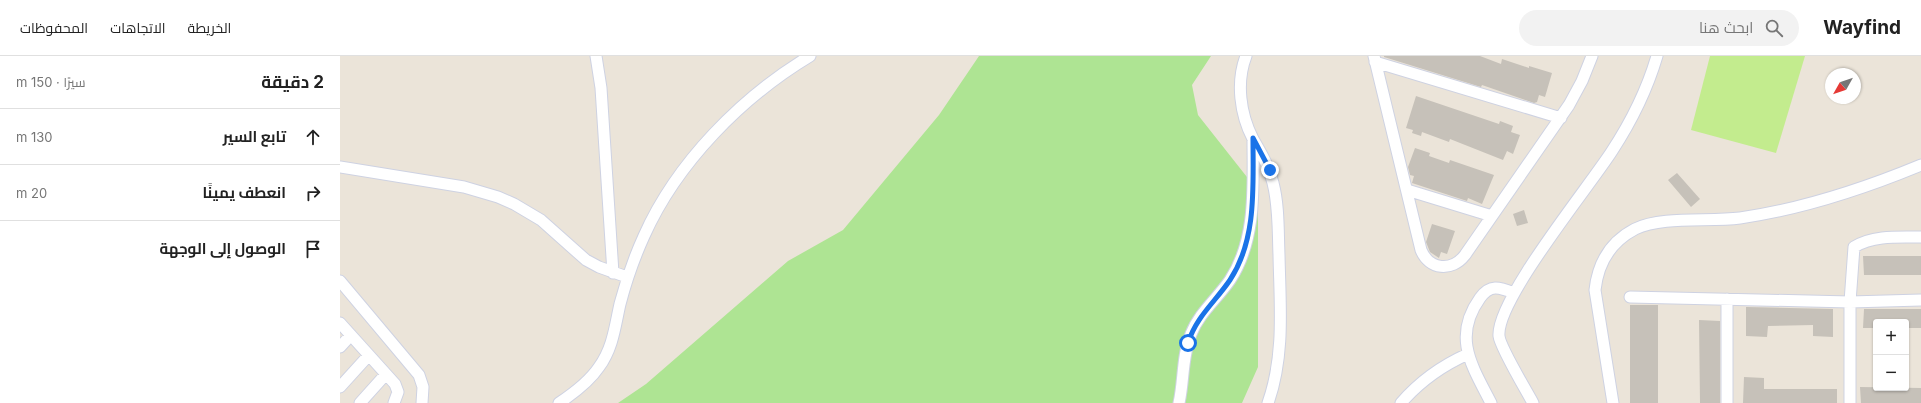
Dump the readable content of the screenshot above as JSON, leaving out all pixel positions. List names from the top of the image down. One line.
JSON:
{"north":"bottom left","page":{"header":"Wayfind","search":"ابحث هنا","nav":["الخريطة","الاتجاهات","المحفوظات"],"heading":["2 دقيقة","سيرًا · 150 m"],"list":[["تابع السير","130 m"],["انعطف يمينًا","20 m"],"الوصول إلى الوجهة"],"map_buttons":["+","−"]}}
